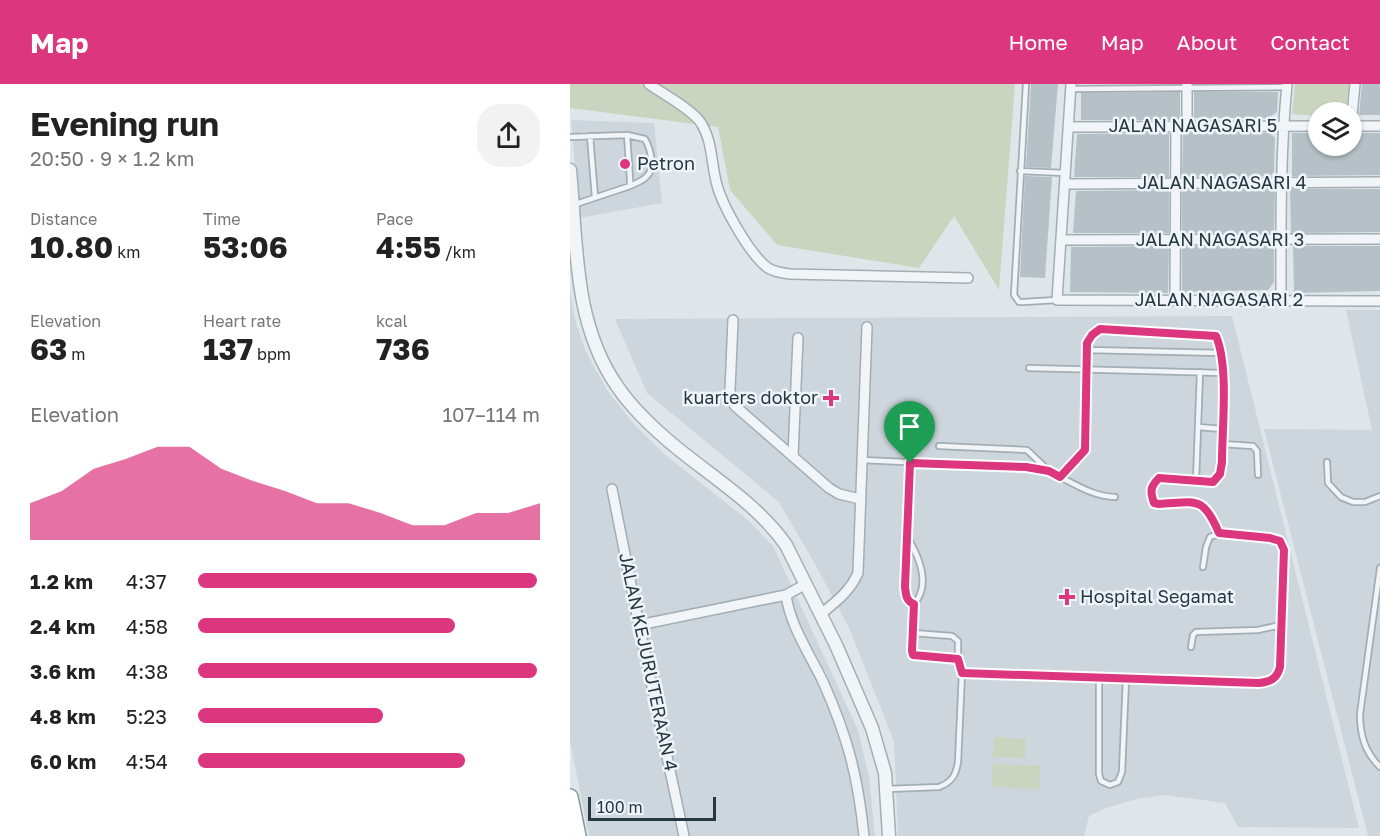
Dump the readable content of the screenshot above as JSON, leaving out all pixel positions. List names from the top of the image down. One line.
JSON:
{"streets":{"street":["JALAN NAGASARI 5","JALAN NAGASARI 4","JALAN NAGASARI 3","JALAN NAGASARI 2","JALAN KEJURUTERAAN 4"]},"places":{"other":["Petron"],"health":["kuarters doktor","Hospital Segamat"]},"scale_bar":"100 m","page":{"header":"Map","nav":["Home","Map","About","Contact"],"heading":["Evening run","20:50 · 9 × 1.2 km"],"stats":[["Distance","10.80 km"],["Time","53:06"],["Pace","4:55 /km"],["Elevation","63 m"],["Heart rate","137 bpm"],["kcal","736"]],"chart":["Elevation","107–114 m"],"list":[{"name":"1.2 km","note":"4:37"},{"name":"2.4 km","note":"4:58"},{"name":"3.6 km","note":"4:38"},{"name":"4.8 km","note":"5:23"},{"name":"6.0 km","note":"4:54"}],"scale":"100 m"}}
